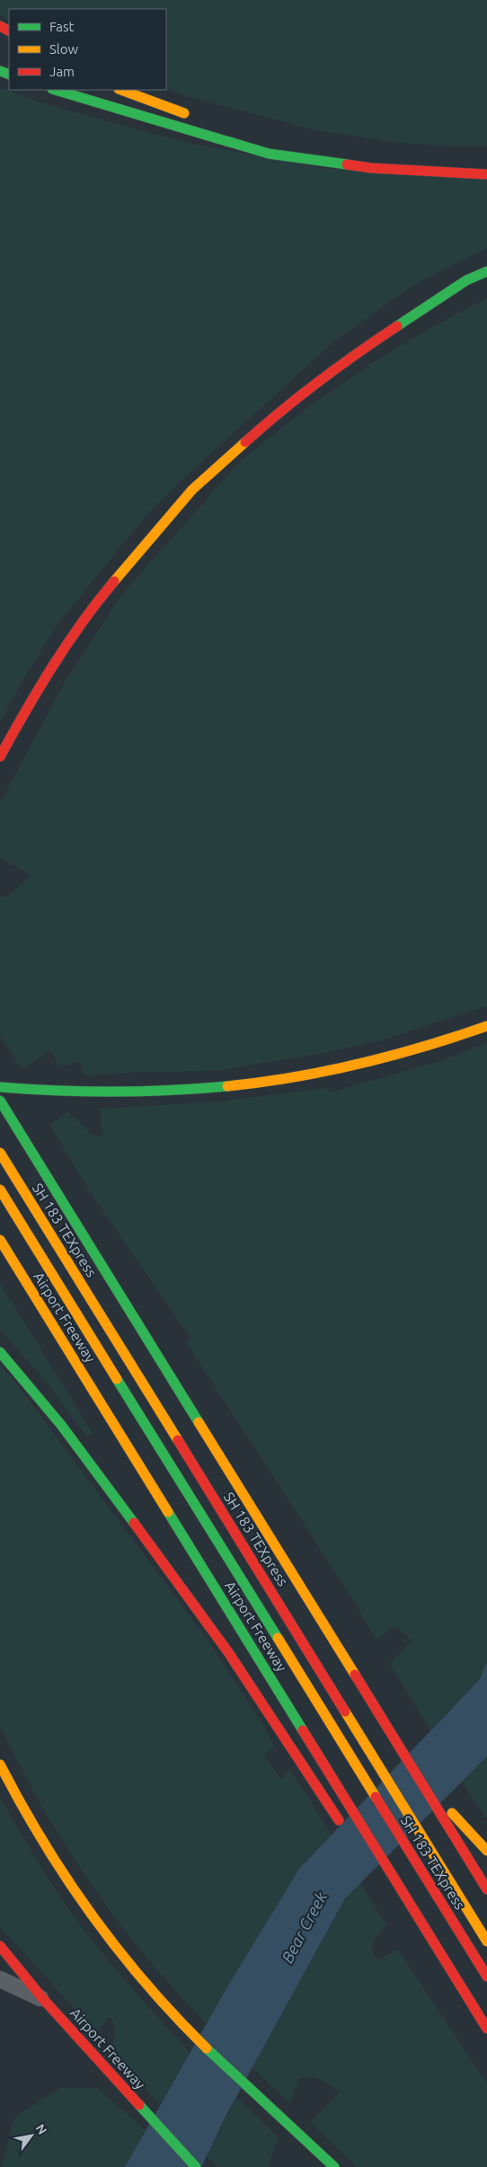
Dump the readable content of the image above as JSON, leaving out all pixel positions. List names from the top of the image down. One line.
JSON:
{"streets":{"main road":["SH 183 TEXpress","Airport Freeway"]},"water":["Bear Creek"],"legend":["Fast","Slow","Jam"],"north":"top right"}
